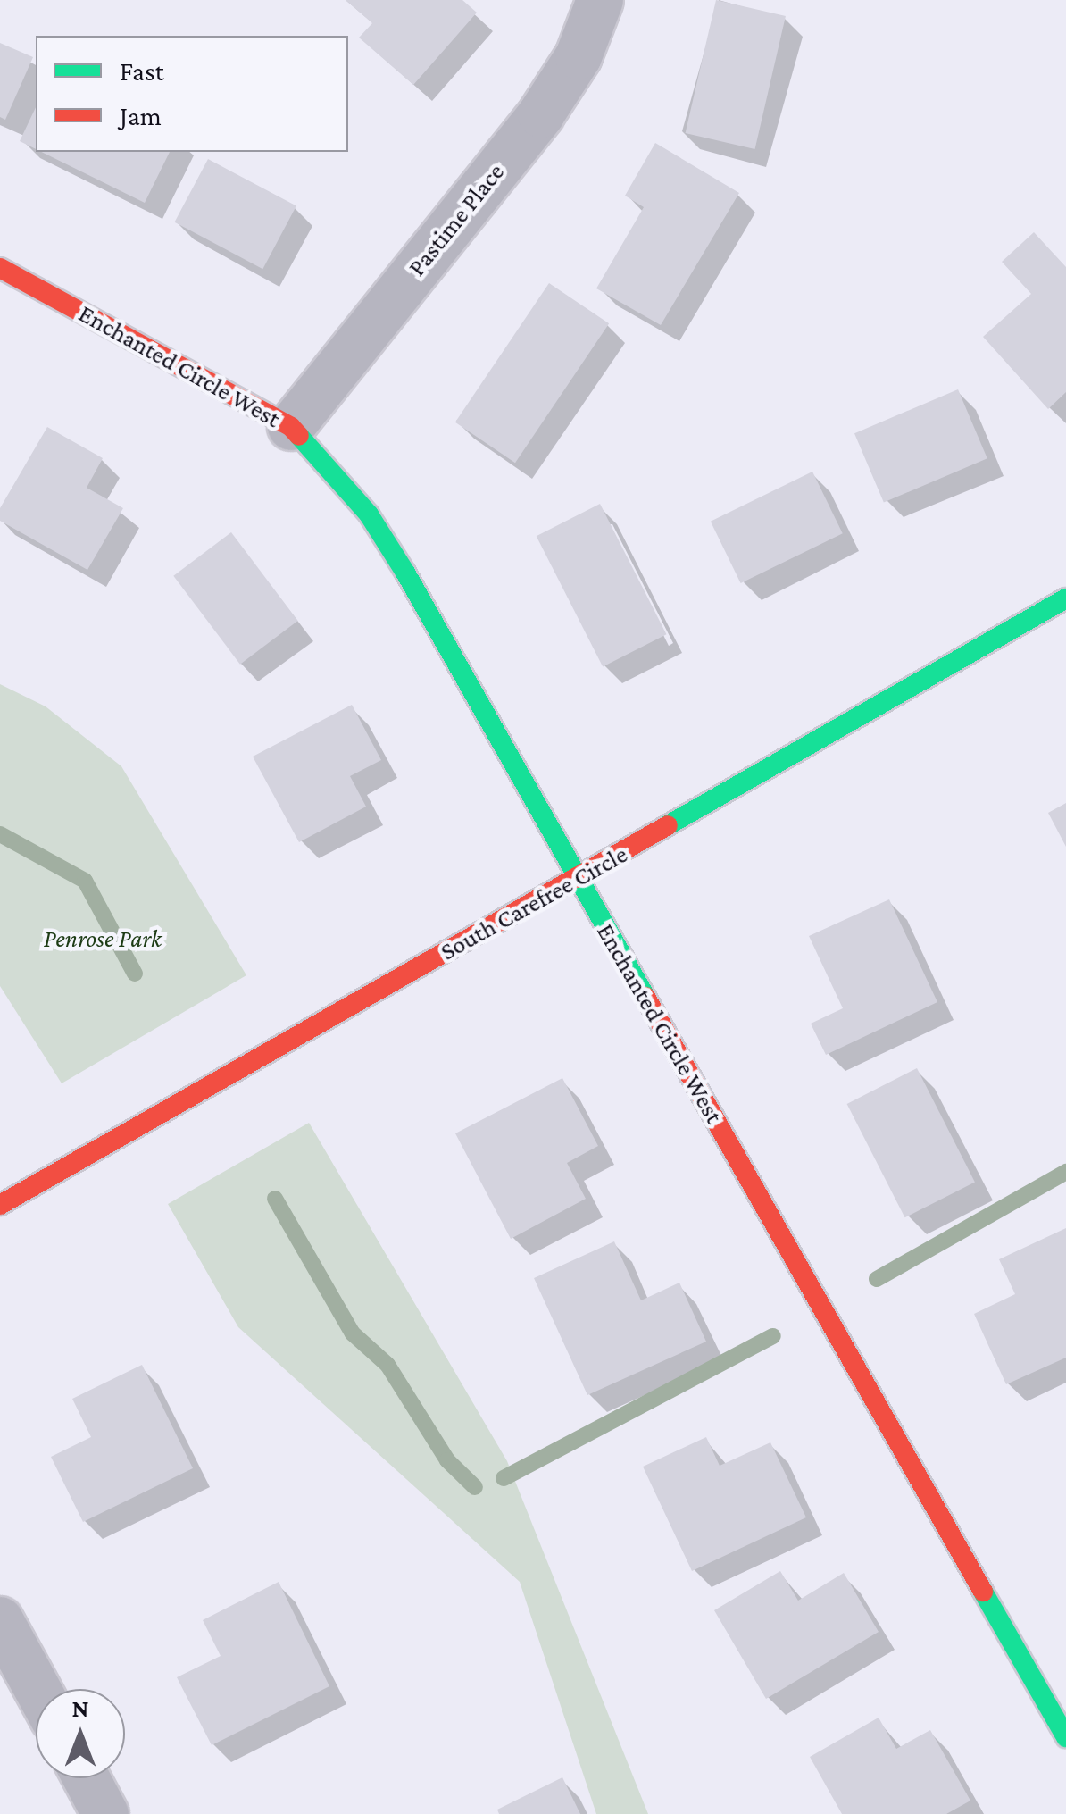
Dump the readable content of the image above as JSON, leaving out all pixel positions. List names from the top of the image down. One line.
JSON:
{"streets":{"street":["Pastime Place","Enchanted Circle West","South Carefree Circle"]},"crossings":[["Pastime Place","Enchanted Circle West"],["Enchanted Circle West","South Carefree Circle"]],"parks":["Penrose Park"],"legend":["Fast","Jam"],"north":"top"}
